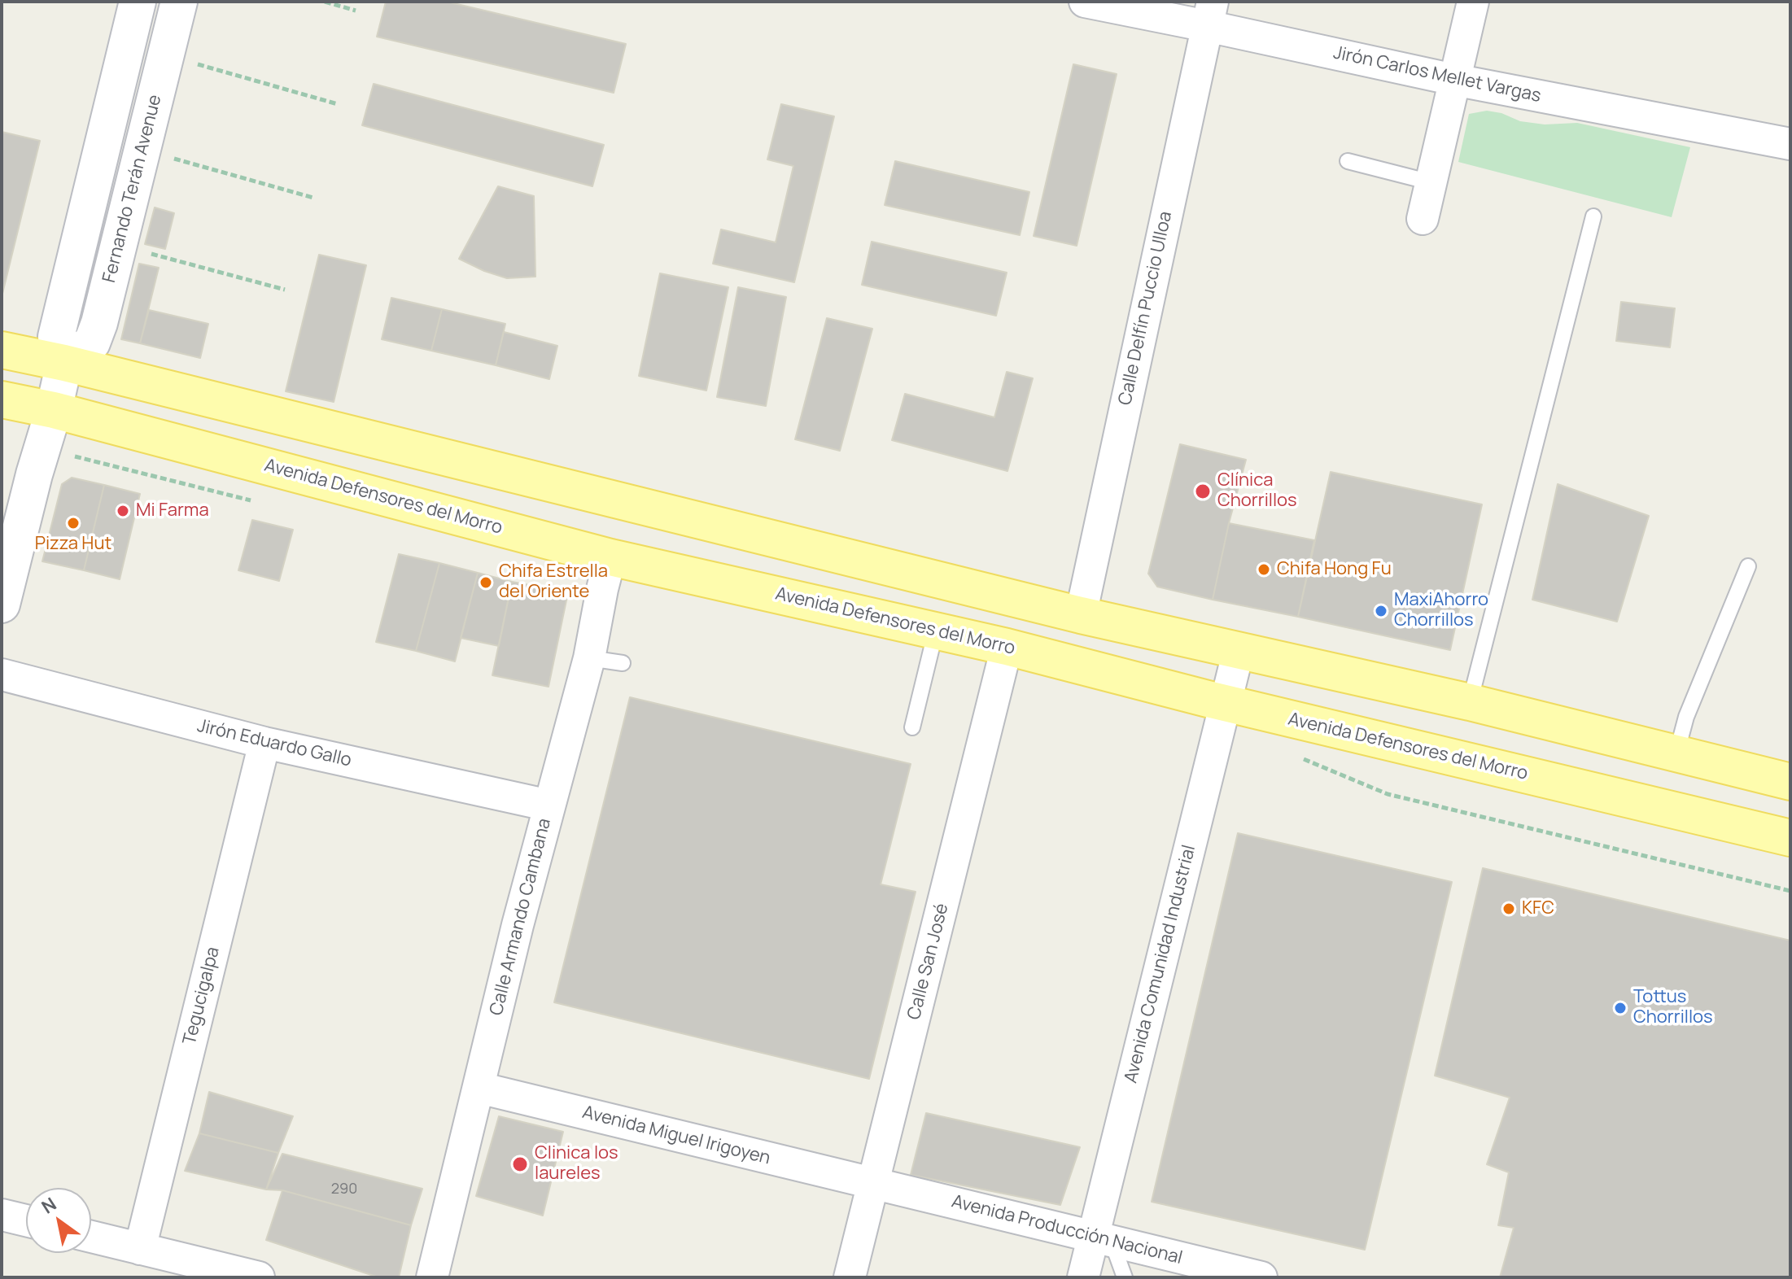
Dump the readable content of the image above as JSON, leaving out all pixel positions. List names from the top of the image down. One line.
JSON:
{"streets":{"main road":["Fernando Terán Avenue","Avenida Defensores del Morro"],"street":["Jirón Carlos Mellet Vargas","Calle Delfín Puccio Ulloa","Jirón Eduardo Gallo","Calle Armando Cambana","Calle San José","Avenida Comunidad Industrial","Tegucigalpa","Avenida Miguel Irigoyen","Avenida Producción Nacional"]},"crossings":[["Jirón Carlos Mellet Vargas","Calle Delfín Puccio Ulloa"],["Avenida Defensores del Morro","Calle Armando Cambana"],["Avenida Defensores del Morro","Calle San José"],["Avenida Defensores del Morro","Avenida Comunidad Industrial"],["Jirón Eduardo Gallo","Calle Armando Cambana"],["Jirón Eduardo Gallo","Tegucigalpa"],["Calle Armando Cambana","Avenida Miguel Irigoyen"],["Calle San José","Avenida Miguel Irigoyen"],["Calle San José","Avenida Producción Nacional"],["Avenida Comunidad Industrial","Avenida Producción Nacional"],["Avenida Miguel Irigoyen","Avenida Producción Nacional"]],"places":["Clínica Chorrillos","Mi Farma","Pizza Hut","Chifa Hong Fu","Chifa Estrella del Oriente","MaxiAhorro Chorrillos","KFC","Tottus Chorrillos","Clinica los laureles"],"house_numbers":["290"],"north":"top left"}
